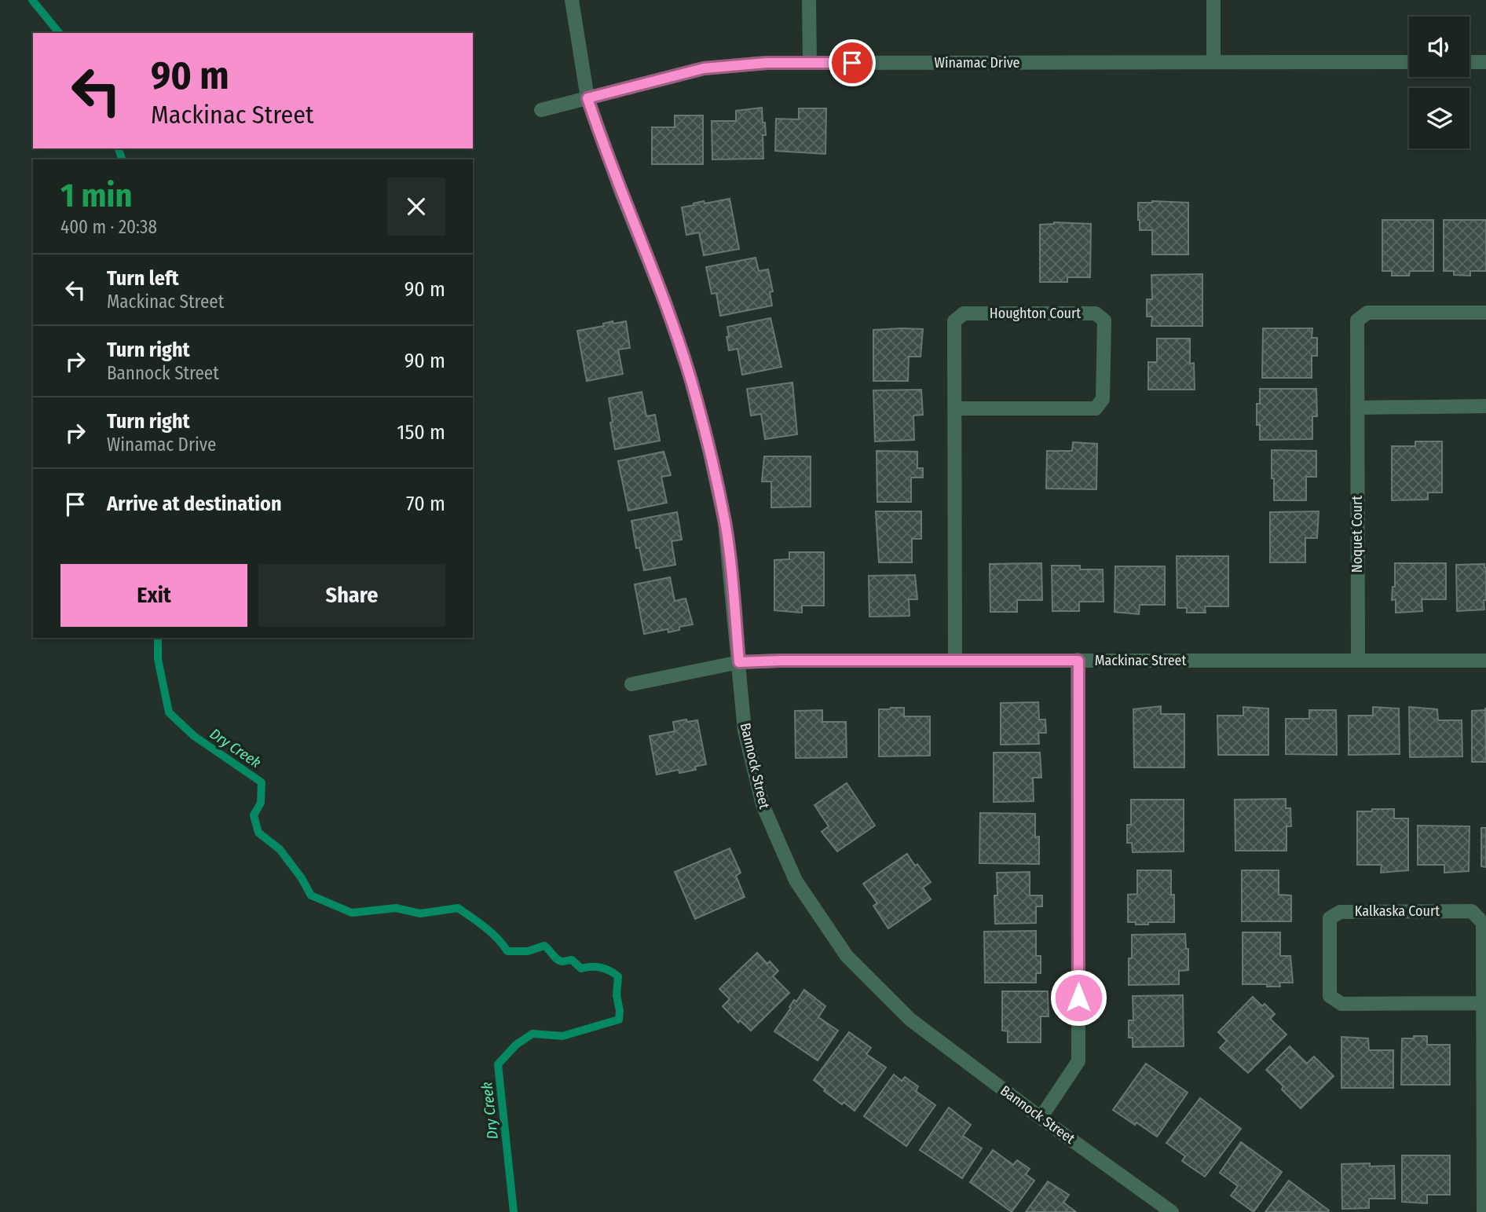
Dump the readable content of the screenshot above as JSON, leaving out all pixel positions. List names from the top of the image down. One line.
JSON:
{"streets":{"street":["Winamac Drive","Houghton Court","Noquet Court","Mackinac Street","Bannock Street","Kalkaska Court"]},"crossings":[["Winamac Drive","Bannock Street"],["Houghton Court","Mackinac Street"],["Noquet Court","Mackinac Street"],["Mackinac Street","Bannock Street"]],"water":["Dry Creek"],"page":{"turn":["90 m","Mackinac Street"],"heading":["1 min","400 m · 20:38"],"list":[{"name":"Turn left","note":"Mackinac Street","value":"90 m"},{"name":"Turn right","note":"Bannock Street","value":"90 m"},{"name":"Turn right","note":"Winamac Drive","value":"150 m"},{"name":"Arrive at destination","value":"70 m"}],"buttons":["Exit","Share"]}}
